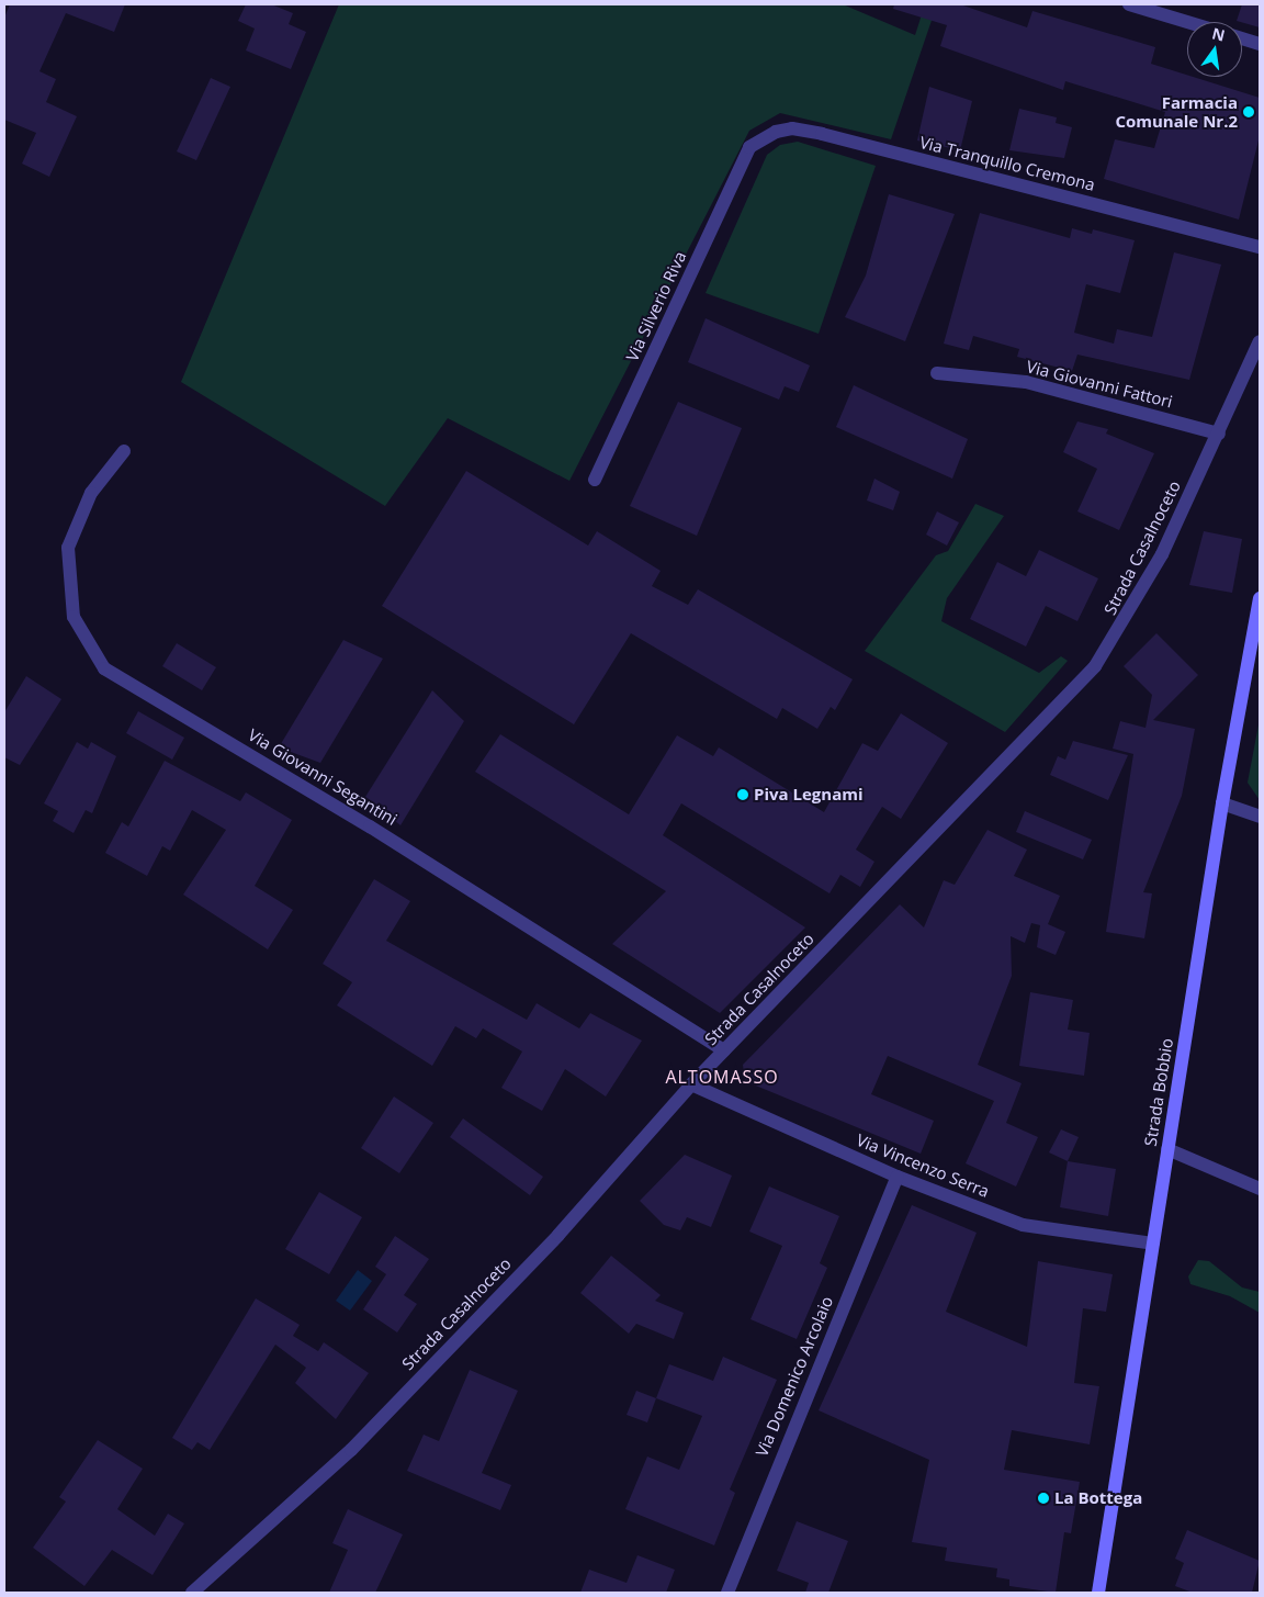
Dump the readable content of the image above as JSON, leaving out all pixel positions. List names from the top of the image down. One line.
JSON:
{"streets":{"main road":["Strada Bobbio"],"street":["Via Tranquillo Cremona","Via Silverio Riva","Via Giovanni Fattori","Strada Casalnoceto","Via Giovanni Segantini","Via Vincenzo Serra","Via Domenico Arcolaio"]},"crossings":[["Via Tranquillo Cremona","Via Silverio Riva"],["Via Giovanni Fattori","Strada Casalnoceto"],["Strada Casalnoceto","Via Giovanni Segantini"],["Strada Casalnoceto","Via Vincenzo Serra"],["Strada Bobbio","Via Vincenzo Serra"],["Via Vincenzo Serra","Via Domenico Arcolaio"]],"districts":["ALTOMASSO"],"places":["Farmacia Comunale Nr.2","Piva Legnami","La Bottega"],"north":"top"}
